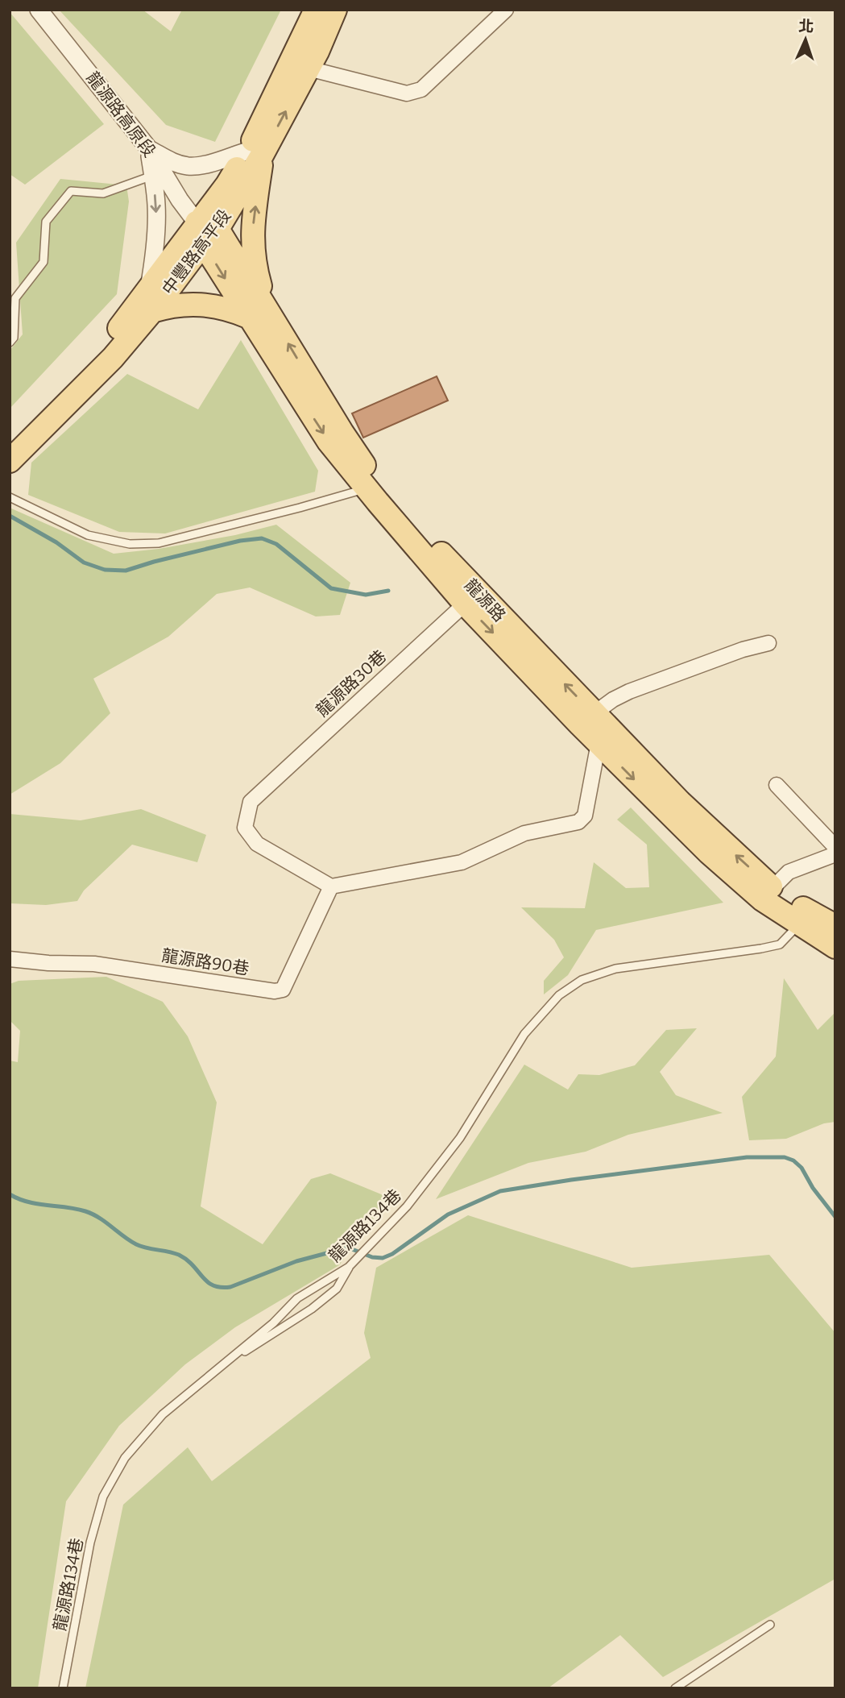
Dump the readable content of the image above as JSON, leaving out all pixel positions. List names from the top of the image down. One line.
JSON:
{"streets":{"main road":["中豐路高平段","龍源路"],"street":["龍源路高原段","龍源路30巷","龍源路90巷"],"lane":["龍源路134巷"]},"crossings":[["龍源路高原段","中豐路高平段"],["龍源路","龍源路30巷"],["龍源路30巷","龍源路90巷"]],"north":"top"}
